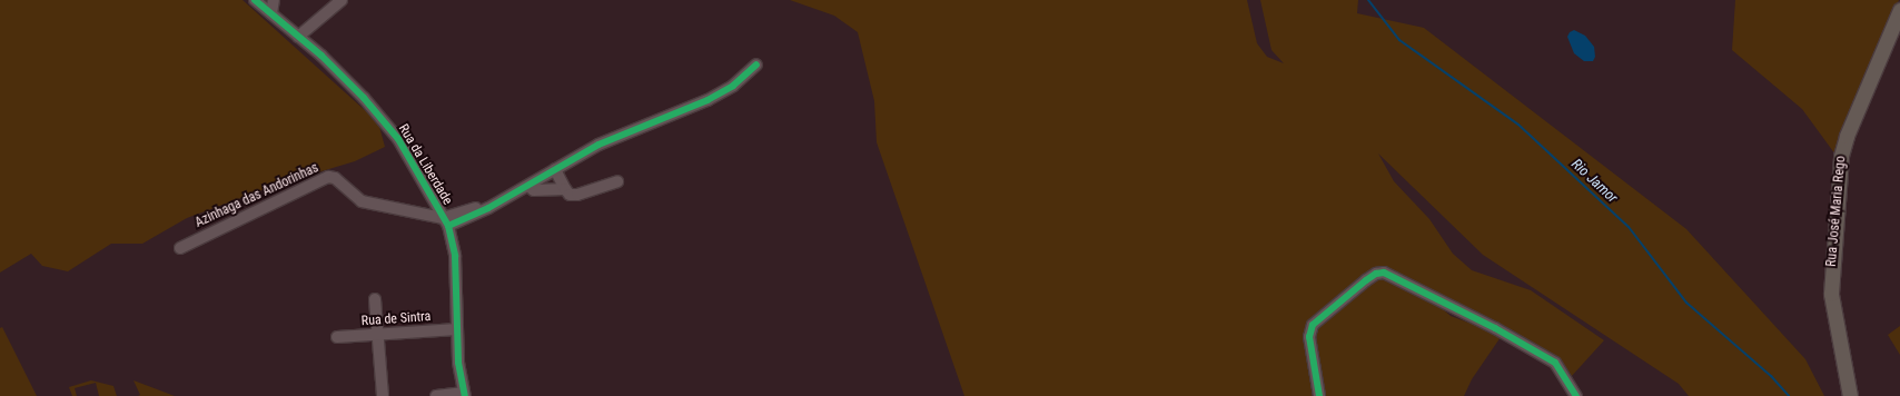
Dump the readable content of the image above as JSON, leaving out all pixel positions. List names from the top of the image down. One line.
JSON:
{"streets":{"main road":["Rua José Maria Rego"],"street":["Rua da Liberdade","Azinhaga das Andorinhas","Rua de Sintra"]},"crossings":[["Rua da Liberdade","Azinhaga das Andorinhas"],["Rua da Liberdade","Rua de Sintra"]],"water":["Rio Jamor"]}
